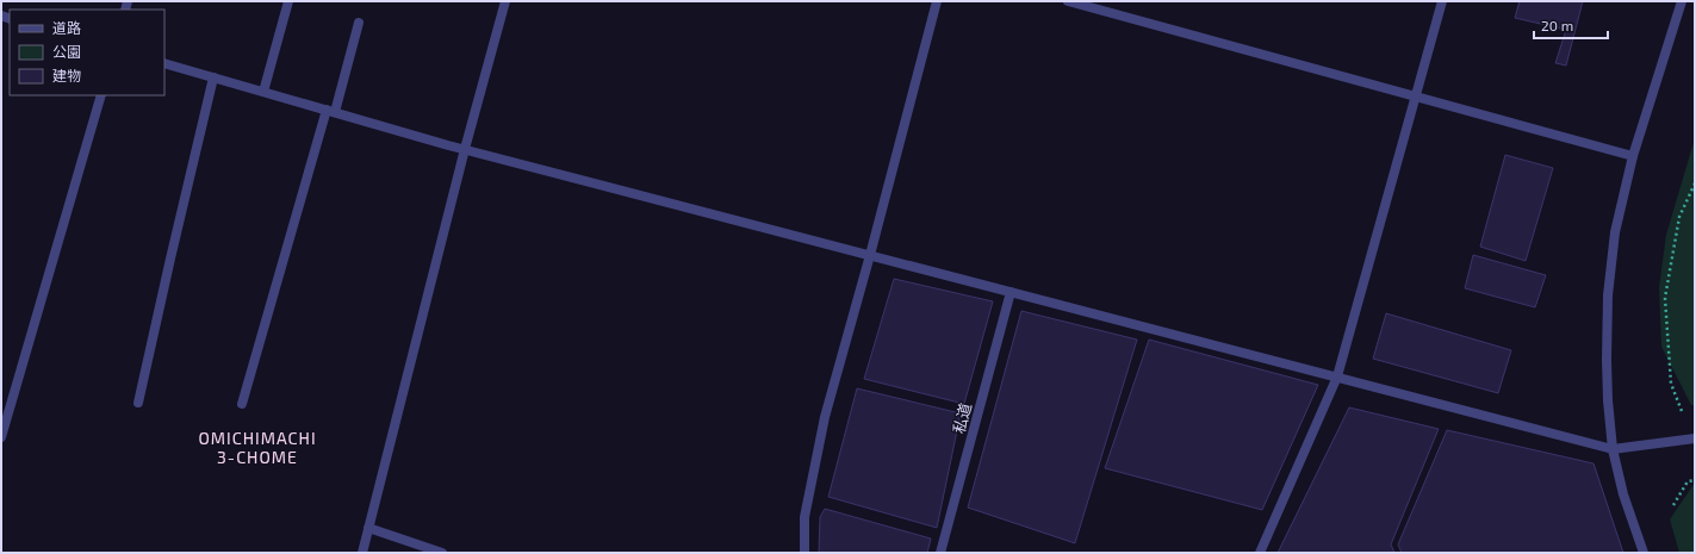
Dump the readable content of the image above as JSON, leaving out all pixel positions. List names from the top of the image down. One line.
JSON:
{"streets":{"street":["私道"]},"districts":["OMICHIMACHI 3-CHOME"],"legend":["道路","公園","建物"],"scale_bar":"20 m"}
